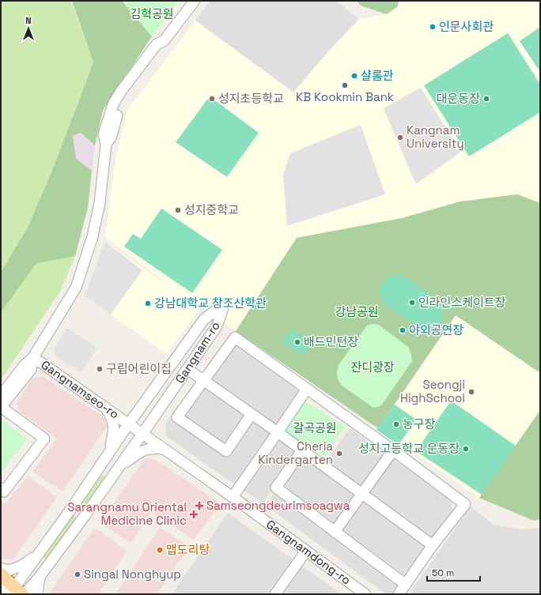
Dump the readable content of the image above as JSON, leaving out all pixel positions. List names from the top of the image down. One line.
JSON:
{"streets":{"street":["Gangnam-ro","Gangnamseo-ro","Gangnamdong-ro"]},"crossings":[["Gangnam-ro","Gangnamseo-ro"],["Gangnam-ro","Gangnamdong-ro"],["Gangnamseo-ro","Gangnamdong-ro"]],"parks":["김혁공원","강남공원","잔디광장","갈곡공원"],"places":{"other":["인문사회관","샬롬관","KB Kookmin Bank","성지초등학교","대운동장","Kangnam University","성지중학교","인라인스케이트장","강남대학교 창조산학관","야외공연장","배드민턴장","구립어린이집","Seongji HighSchool","농구장","성지고등학교 운동장","Cheria Kindergarten","맵도리탕","Singal Nonghyup"],"health":["Samseongdeurimsoagwa","Sarangnamu Oriental Medicine Clinic"]},"scale_bar":"50 m","north":"top"}
